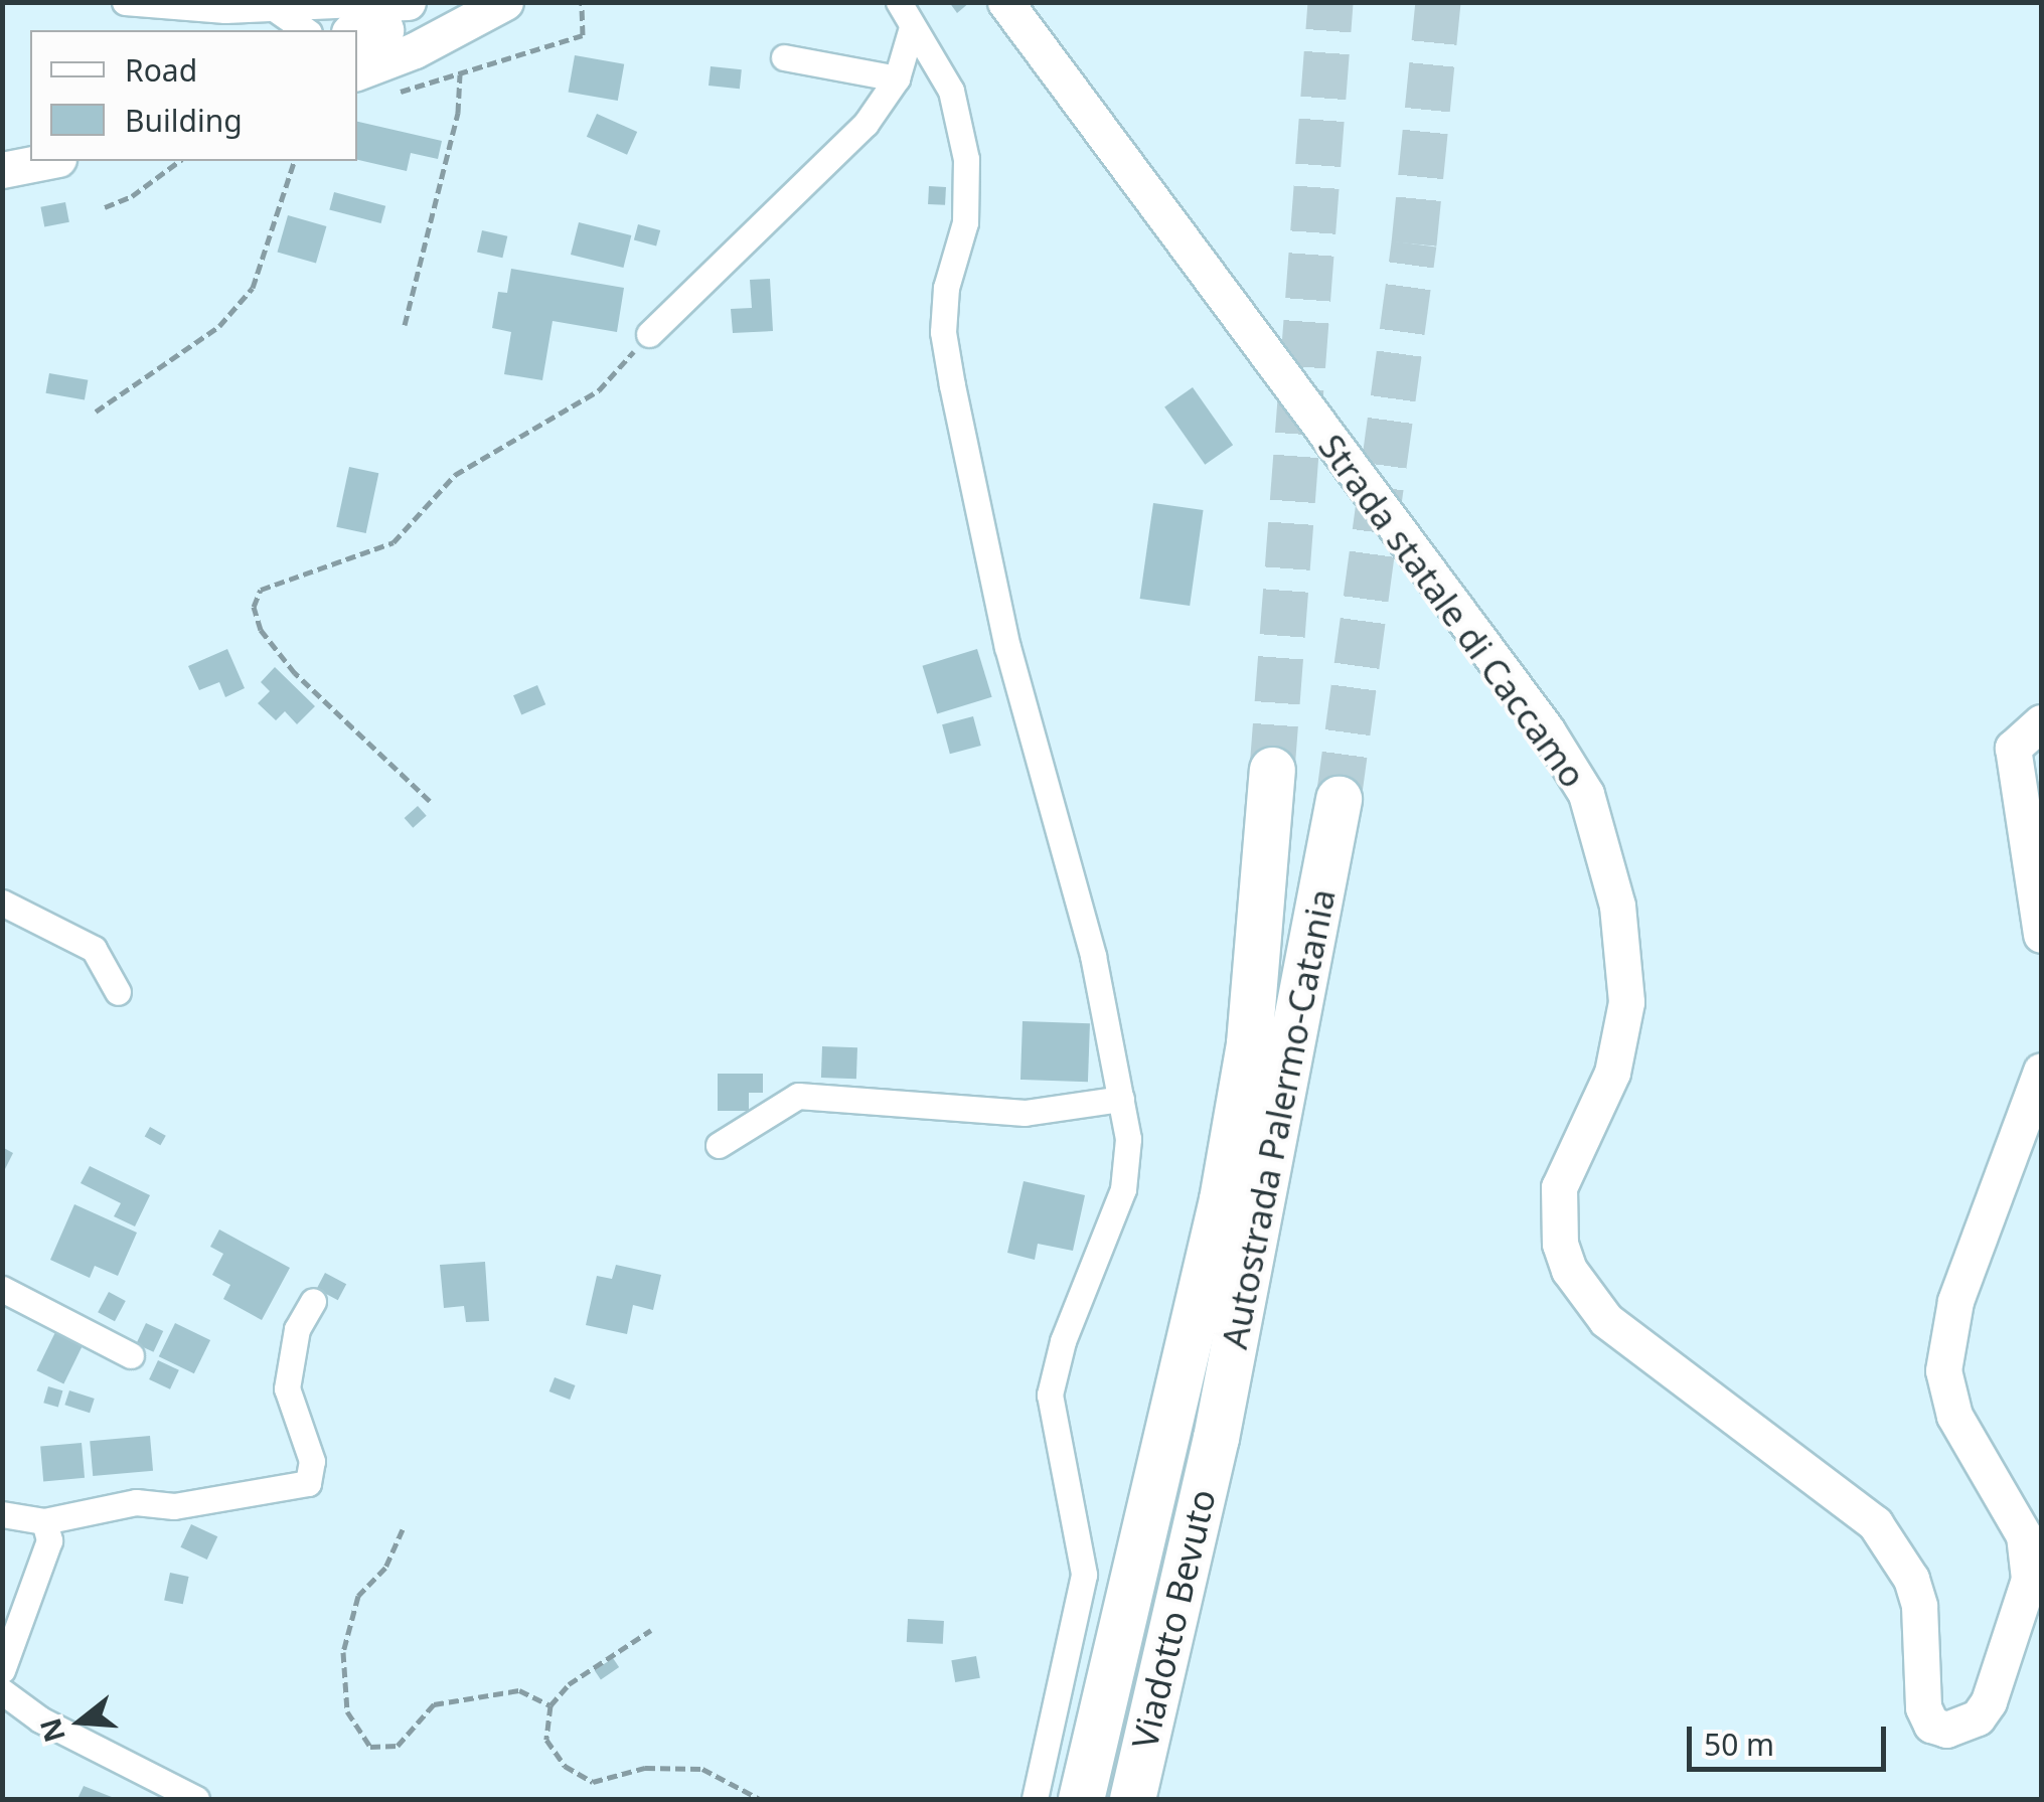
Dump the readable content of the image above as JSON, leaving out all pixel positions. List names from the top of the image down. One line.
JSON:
{"streets":{"highway":["Autostrada Palermo-Catania","Viadotto Bevuto"],"main road":["Strada statale di Caccamo"]},"crossings":[["Autostrada Palermo-Catania","Viadotto Bevuto"]],"legend":["Road","Building"],"scale_bar":"50 m","north":"left"}
